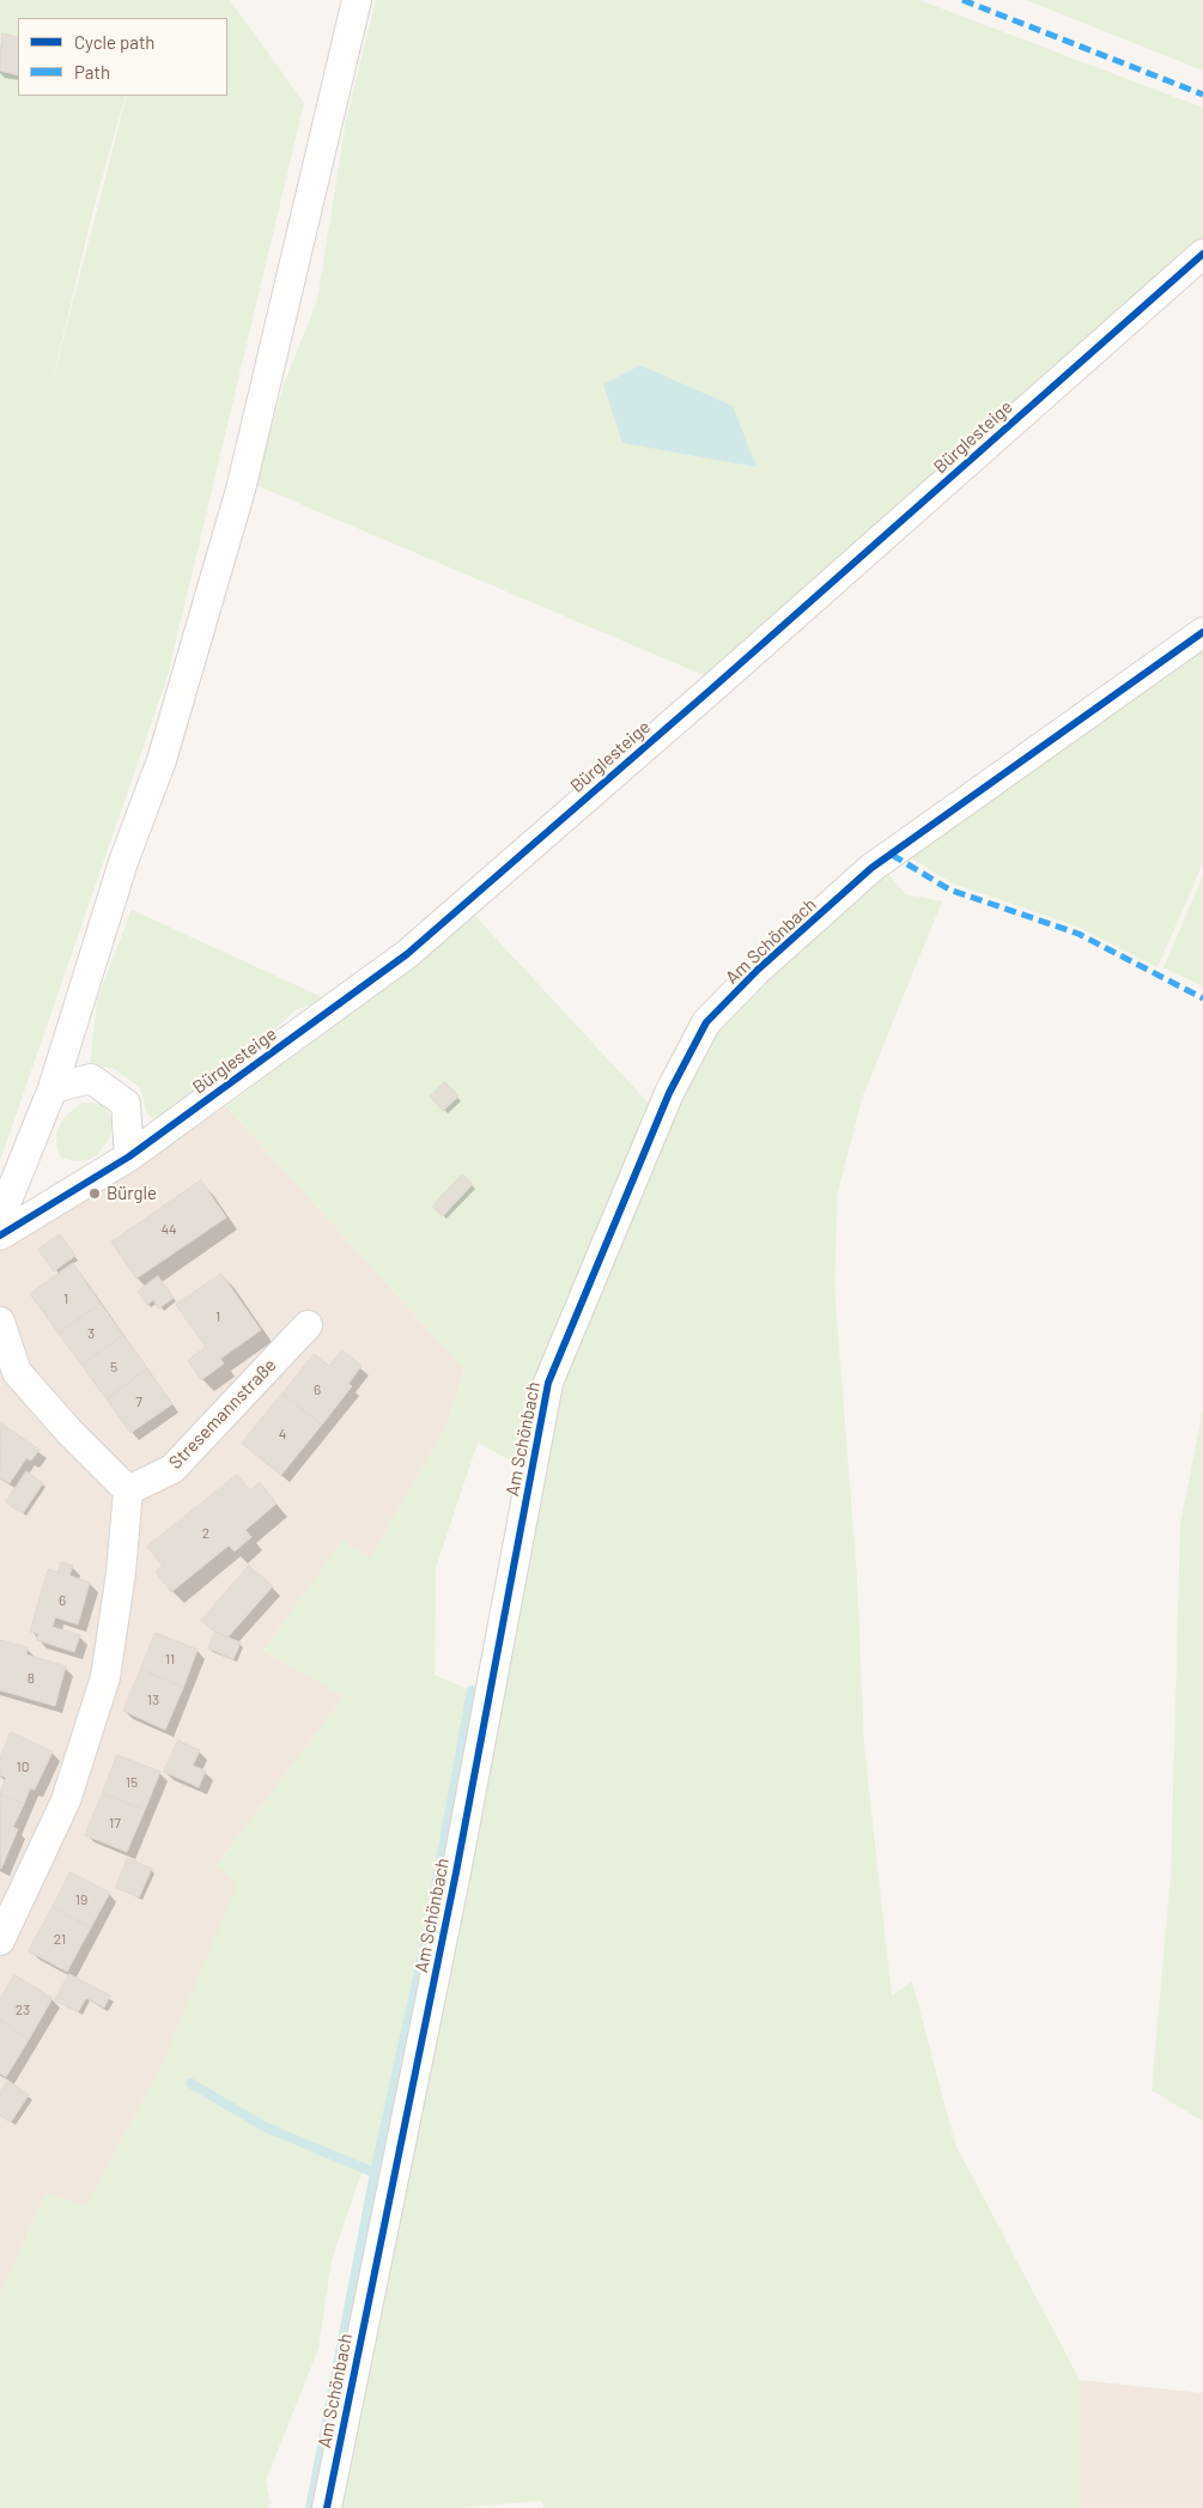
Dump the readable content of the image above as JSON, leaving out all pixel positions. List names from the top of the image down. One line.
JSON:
{"streets":{"street":["Bürglesteige","Am Schönbach","Stresemannstraße"]},"places":["Bürgle"],"house_numbers":["44","1","1","3","5","6","7","4","2","6","11","8","13","10","15","17","19","21","23"],"legend":["Cycle path","Path"]}
